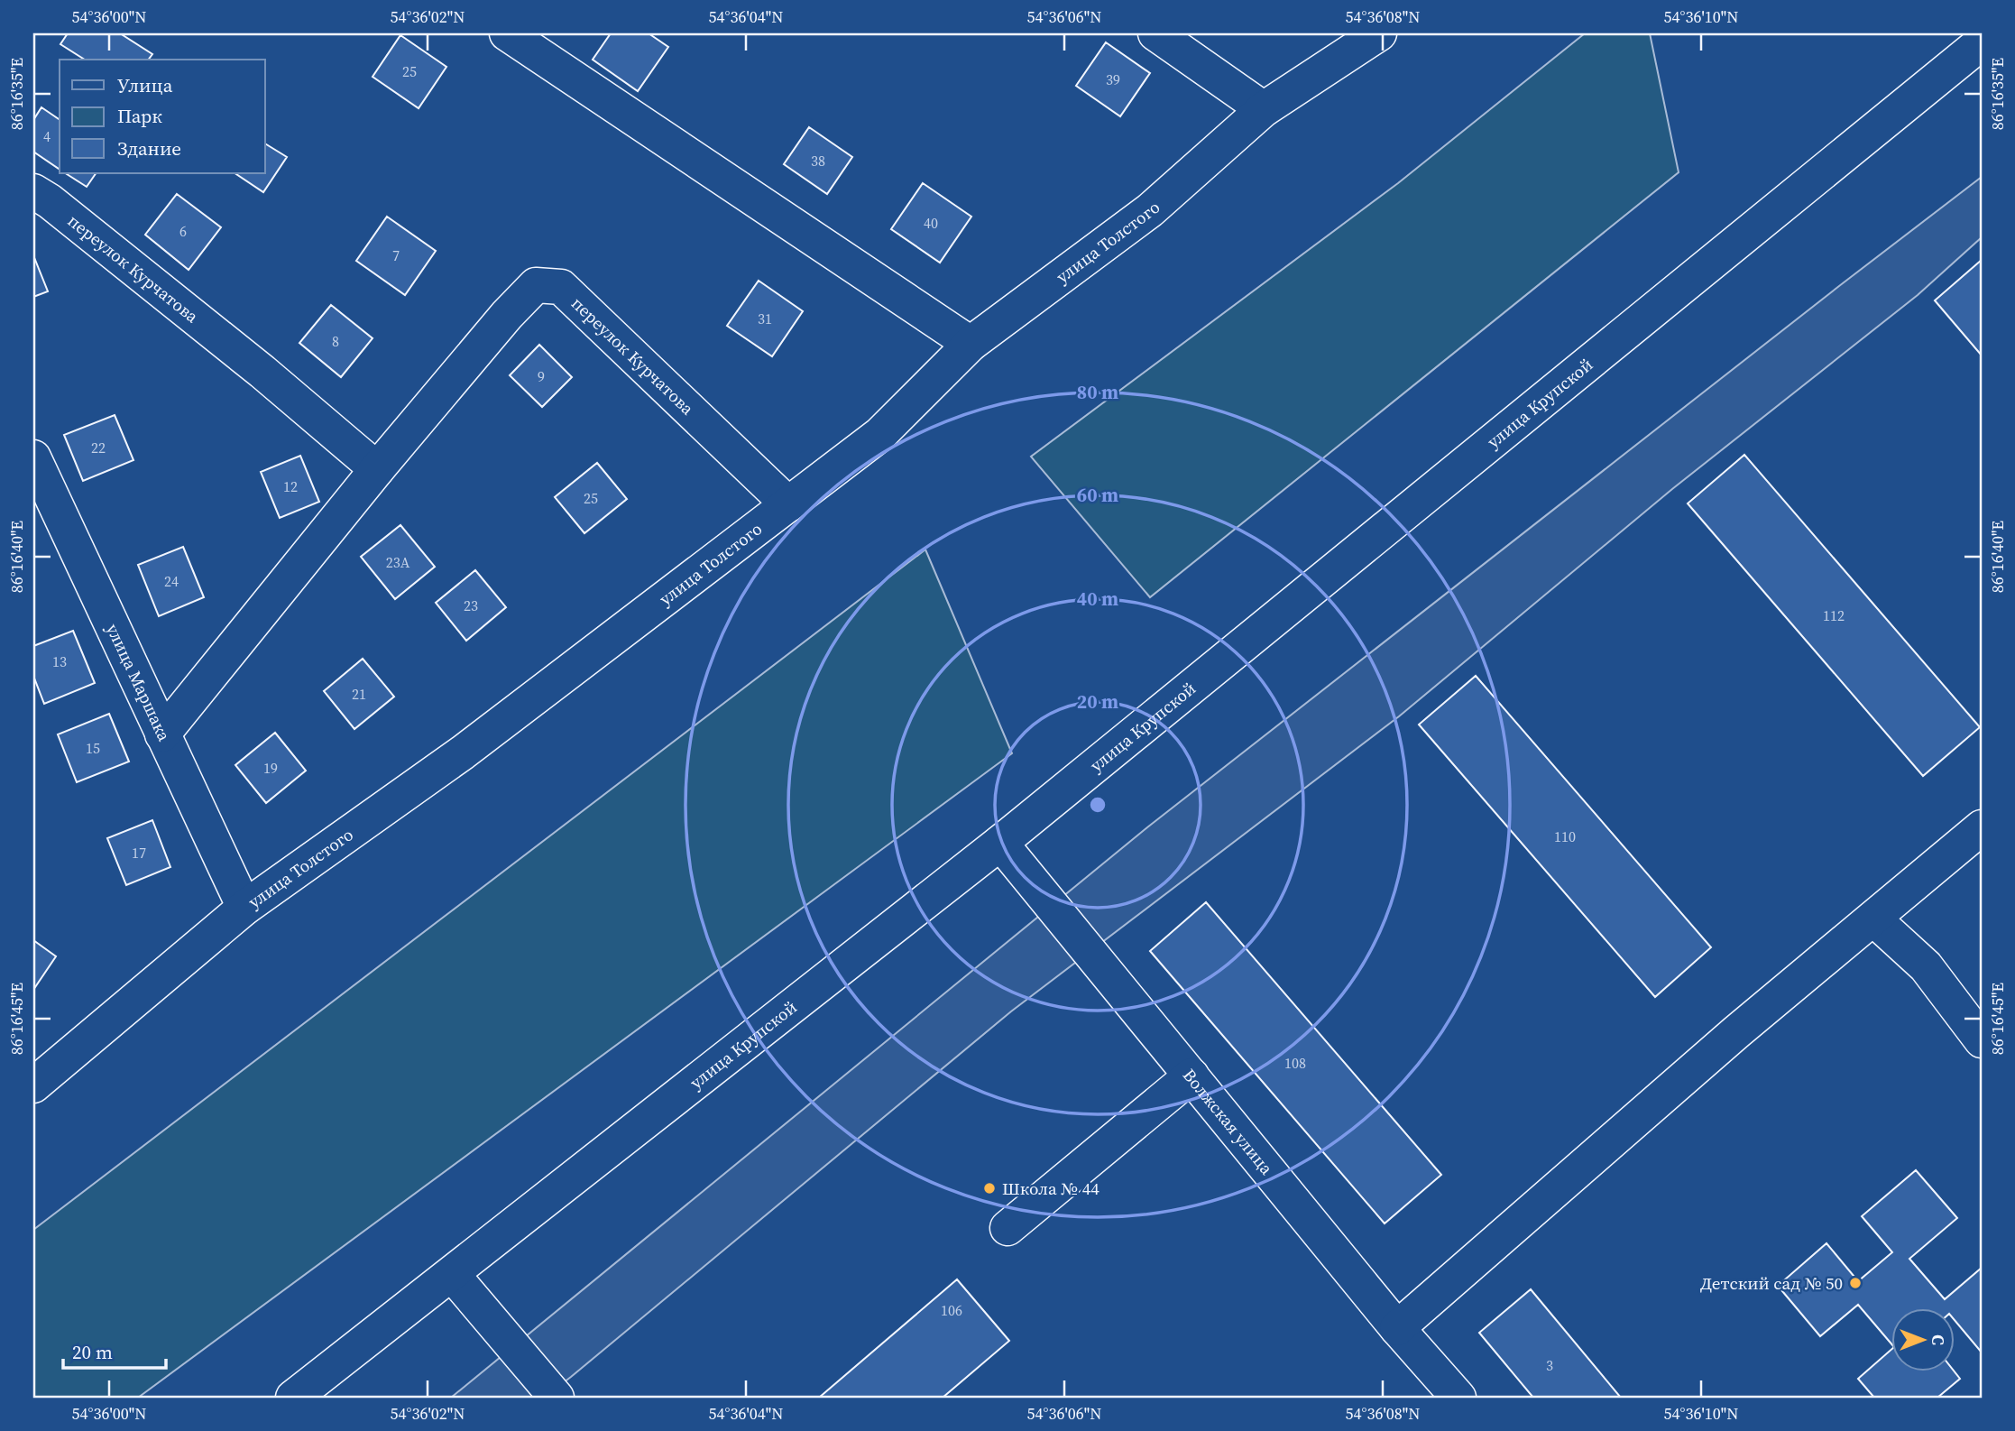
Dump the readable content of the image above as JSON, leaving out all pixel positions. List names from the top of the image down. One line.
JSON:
{"streets":{"street":["улица Толстого","переулок Курчатова","улица Крупской","улица Маршака","Волжская улица"]},"crossings":[["улица Толстого","переулок Курчатова"],["улица Толстого","улица Маршака"],["переулок Курчатова","улица Маршака"],["улица Крупской","Волжская улица"]],"places":["Школа № 44","Детский сад № 50"],"house_numbers":["25","39","4","38","40","6","7","31","8","9","22","12","25","23А","24","23","112","13","21","15","19","110","17","108","106","3"],"legend":["Улица","Парк","Здание"],"scale_bar":"20 m","north":"right","coordinates":["54°36'00\"N","54°36'02\"N","54°36'04\"N","54°36'06\"N","54°36'08\"N","54°36'10\"N","86°16'35\"E","86°16'40\"E","86°16'45\"E"],"rings":["80 m","60 m","40 m","20 m"]}
